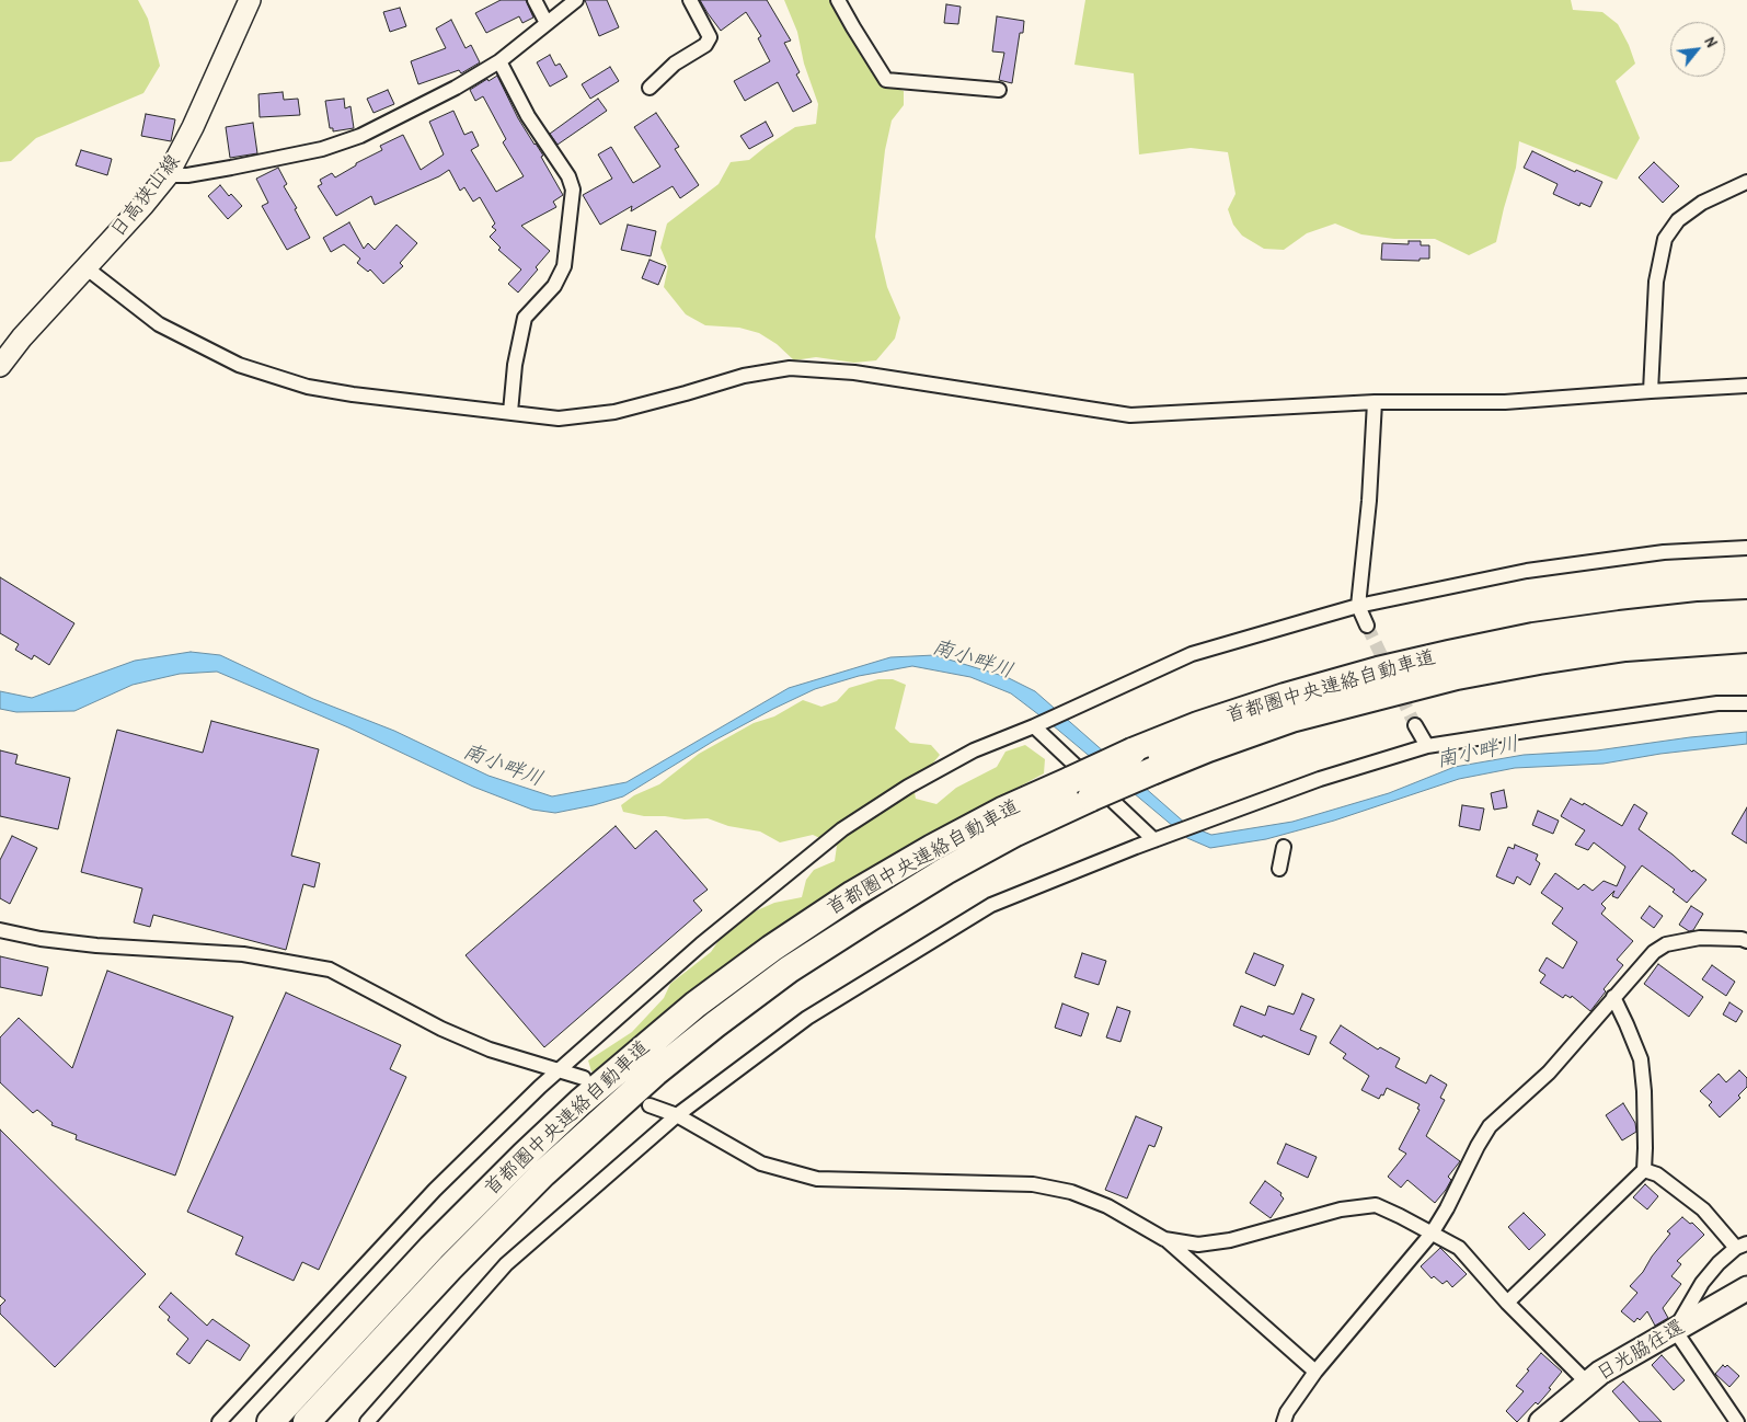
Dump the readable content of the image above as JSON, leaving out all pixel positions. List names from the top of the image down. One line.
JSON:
{"streets":{"highway":["首都圏中央連絡自動車道","日光脇往還"],"main road":["日高狭山線"]},"water":["南小畔川"],"north":"top right"}
